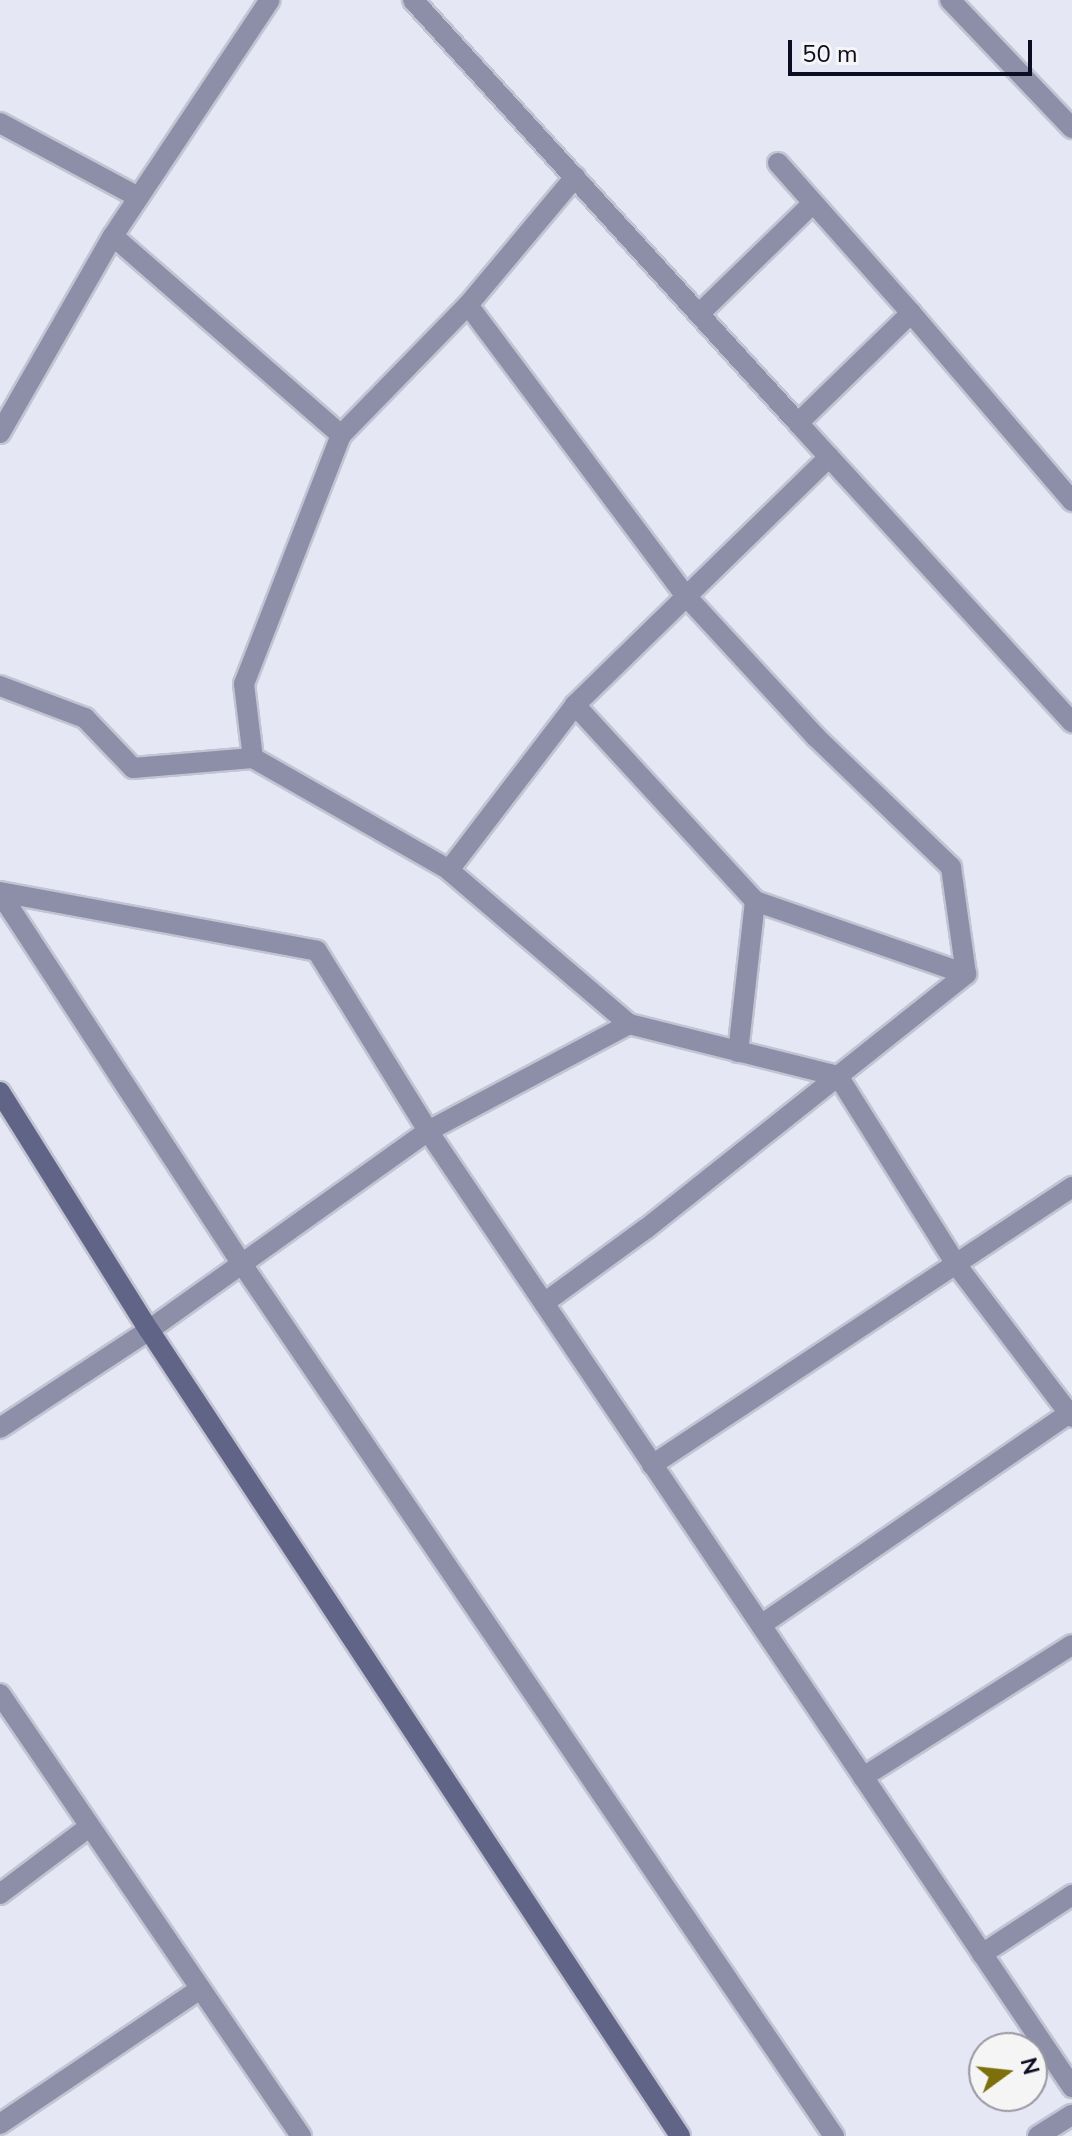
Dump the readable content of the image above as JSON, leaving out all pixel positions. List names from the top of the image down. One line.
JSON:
{"scale_bar":"50 m","north":"right"}
